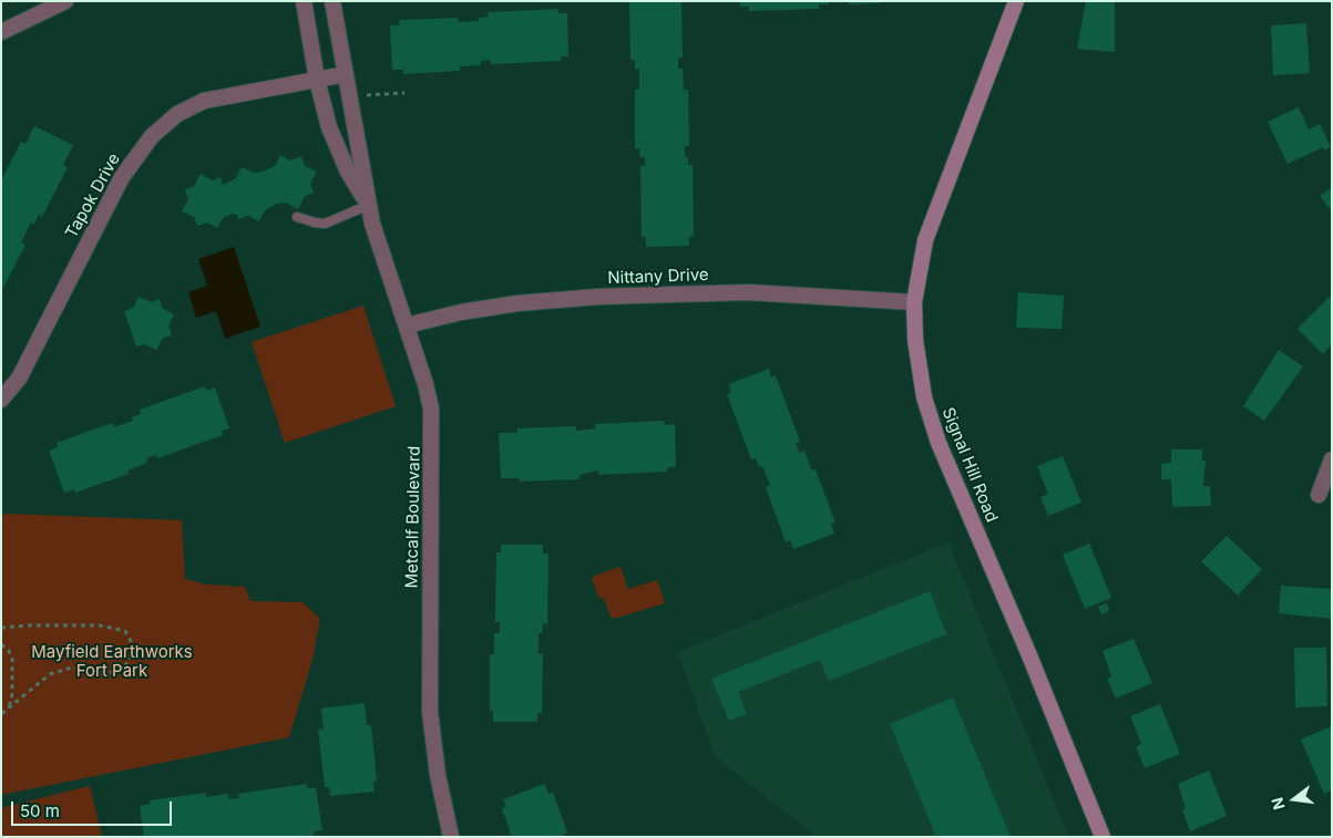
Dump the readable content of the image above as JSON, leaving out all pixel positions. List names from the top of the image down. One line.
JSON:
{"streets":{"main road":["Signal Hill Road"],"street":["Tapok Drive","Nittany Drive","Metcalf Boulevard"]},"crossings":[["Tapok Drive","Metcalf Boulevard"],["Nittany Drive","Signal Hill Road"],["Nittany Drive","Metcalf Boulevard"]],"parks":["Mayfield Earthworks Fort Park"],"scale_bar":"50 m","north":"left"}
